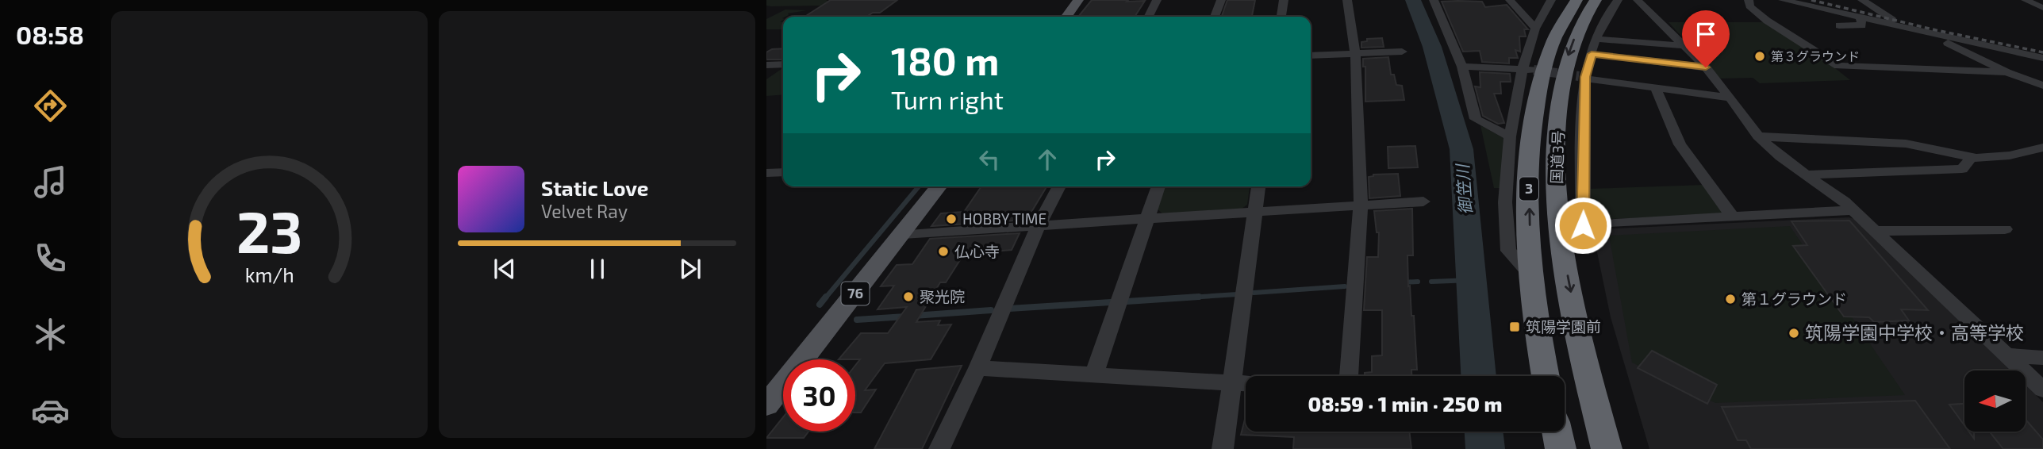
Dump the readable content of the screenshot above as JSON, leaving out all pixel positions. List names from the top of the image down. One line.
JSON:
{"streets":{"highway":["国道3号","3"],"main road":["76"]},"water":["御笠川"],"places":{"other":["第３グラウンド","HOBBY TIME","仏心寺","聚光院","第１グラウンド","筑陽学園中学校・高等学校"],"transit":["筑陽学園前"]},"north":"left","page":{"tabs":"08:58","turn":["180 m","Turn right"],"song":["Static Love","Velvet Ray"],"limit":"30","trip":"08:59 · 1 min · 250 m","gauge":["23","km/h"]}}
